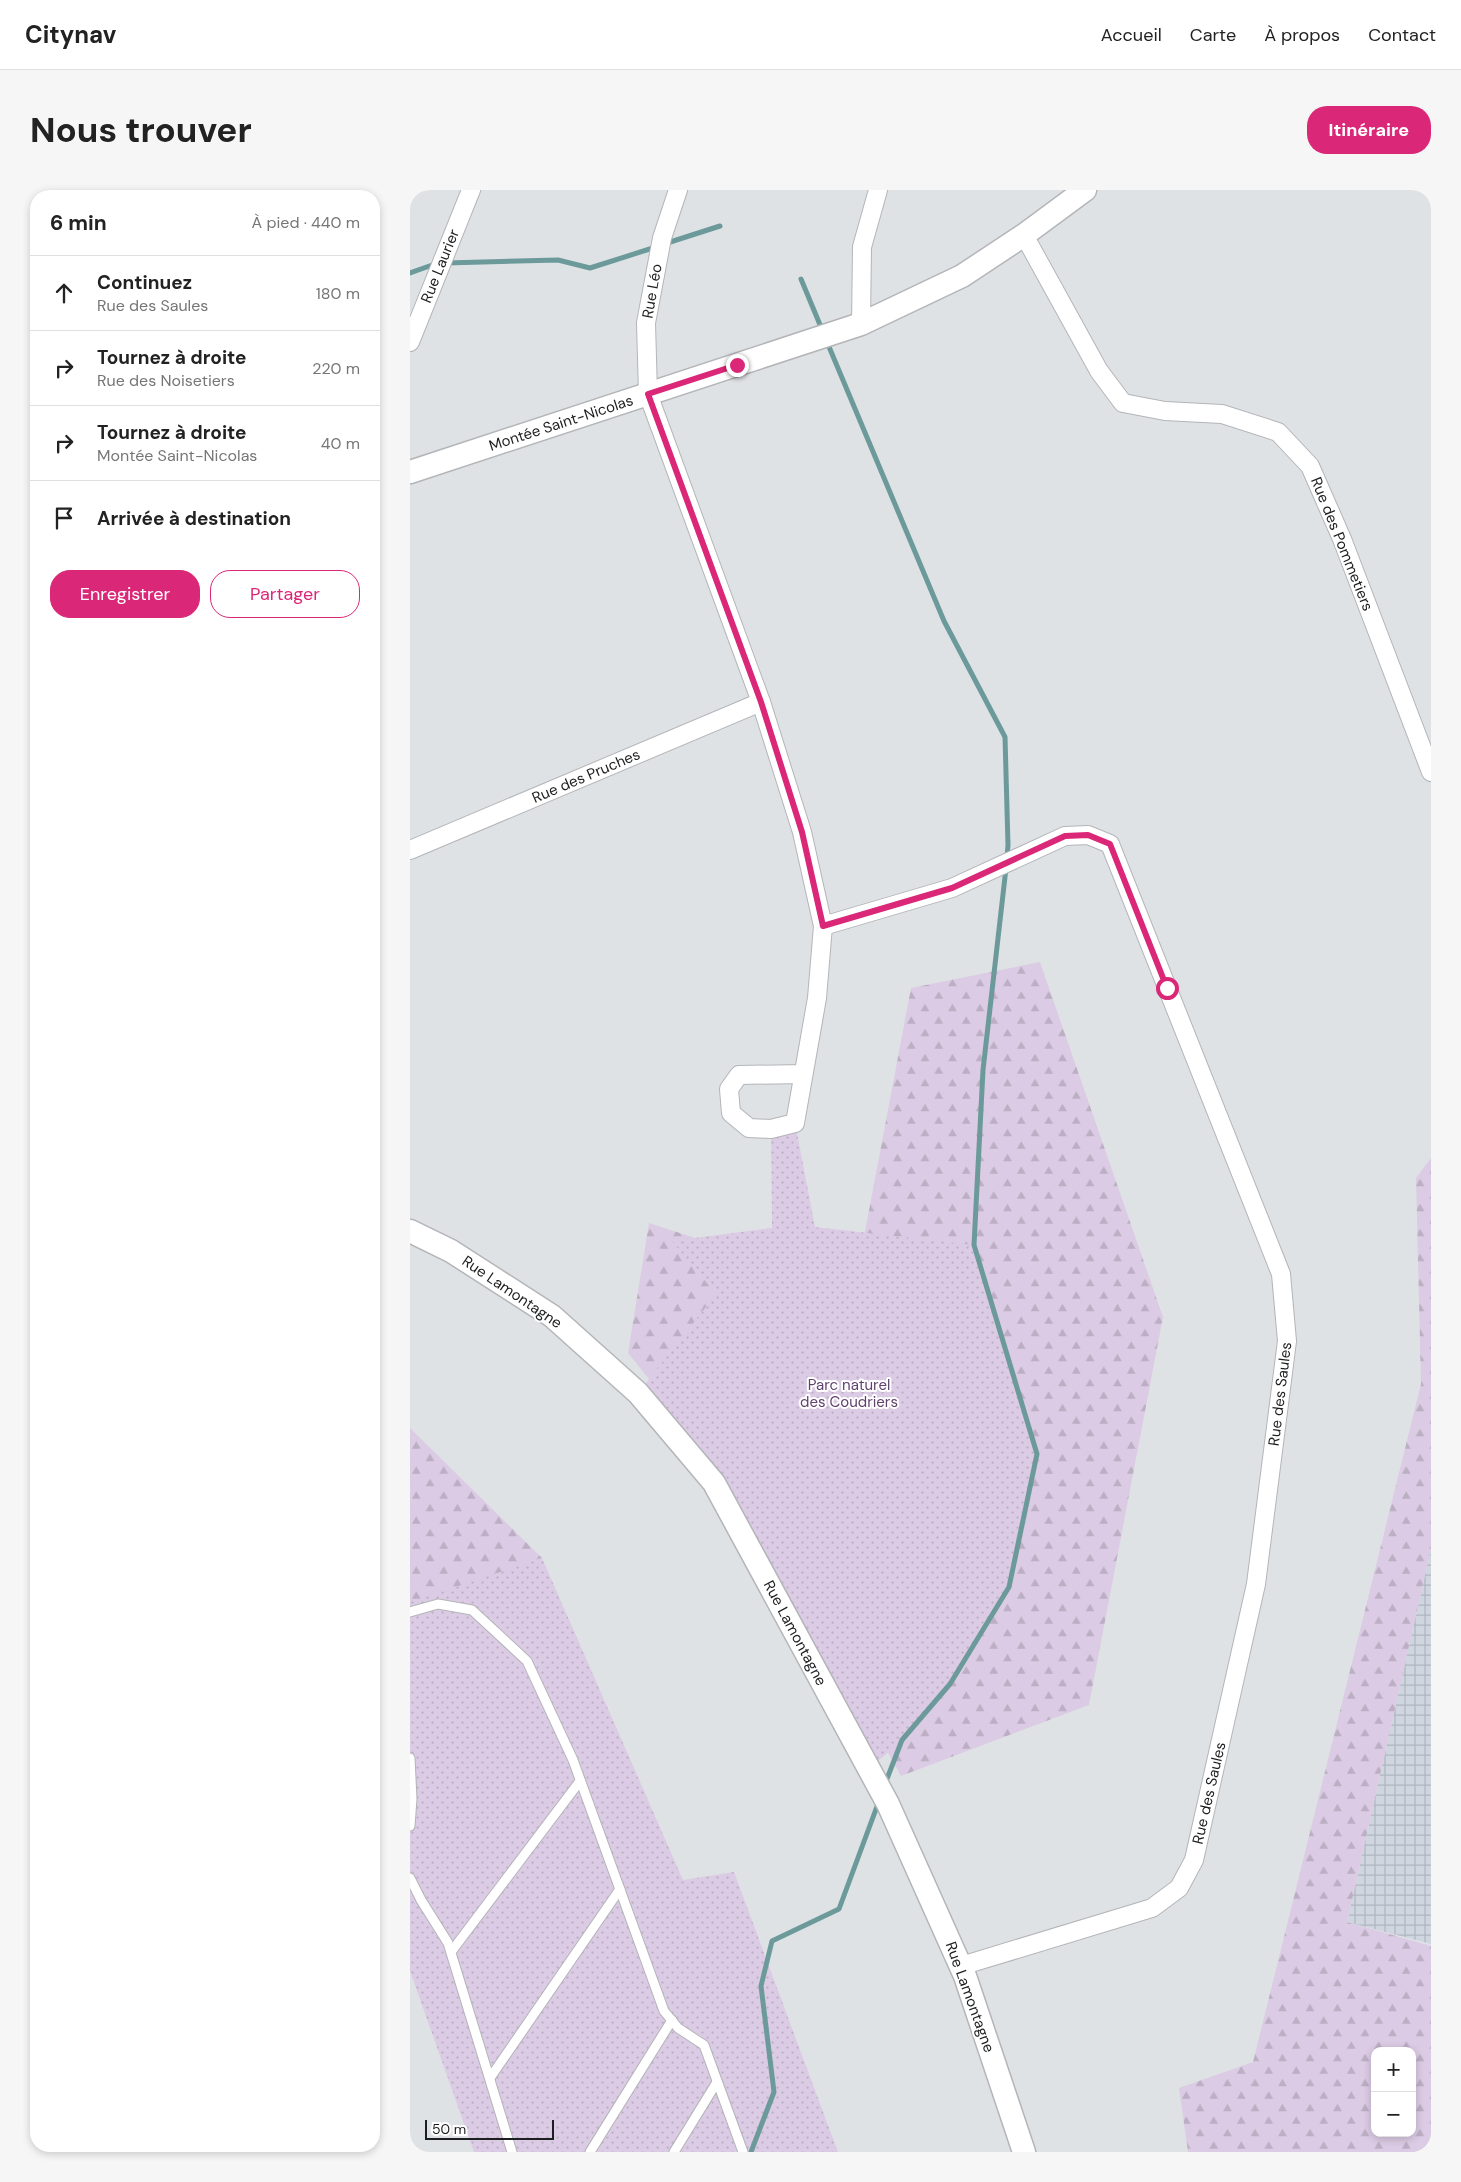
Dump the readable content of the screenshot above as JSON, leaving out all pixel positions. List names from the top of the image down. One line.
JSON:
{"streets":{"street":["Rue Laurier","Rue Léo","Montée Saint-Nicolas","Rue des Pommetiers","Rue des Pruches","Rue Lamontagne","Rue des Saules"]},"crossings":[["Rue Léo","Montée Saint-Nicolas"],["Rue Léo","Rue des Pruches"],["Rue Léo","Rue des Saules"],["Montée Saint-Nicolas","Rue des Pommetiers"],["Rue Lamontagne","Rue des Saules"]],"parks":["Parc naturel des Coudriers"],"scale_bar":"50 m","page":{"header":"Citynav","nav":["Accueil","Carte","À propos","Contact"],"buttons":["Itinéraire",["Enregistrer","Partager"]],"title":"Nous trouver","heading":["6 min","À pied · 440 m"],"list":[["Continuez","Rue des Saules","180 m"],["Tournez à droite","Rue des Noisetiers","220 m"],["Tournez à droite","Montée Saint-Nicolas","40 m"],"Arrivée à destination"],"map_buttons":["+","−"],"scale":"50 m"}}
